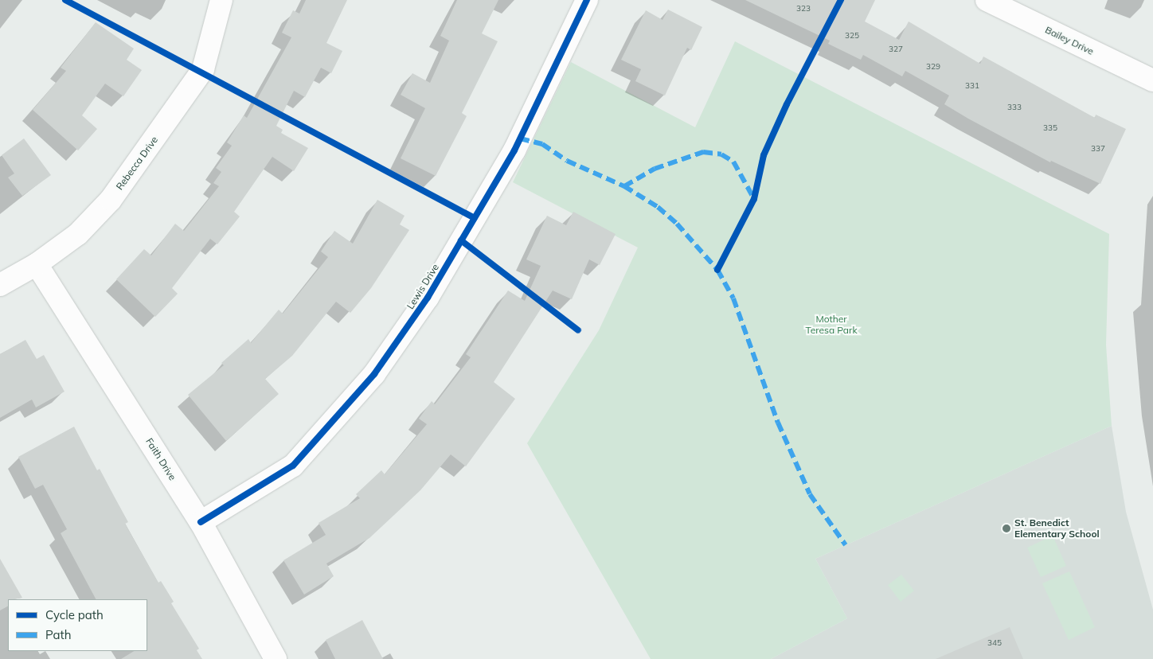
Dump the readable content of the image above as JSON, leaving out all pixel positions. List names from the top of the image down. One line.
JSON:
{"streets":{"street":["Bailey Drive","Rebecca Drive","Lewis Drive","Faith Drive"]},"crossings":[["Rebecca Drive","Faith Drive"],["Lewis Drive","Faith Drive"]],"parks":["Mother Teresa Park"],"places":["St. Benedict Elementary School"],"house_numbers":["323","325","327","329","331","333","335","337","345"],"legend":["Cycle path","Path"]}
